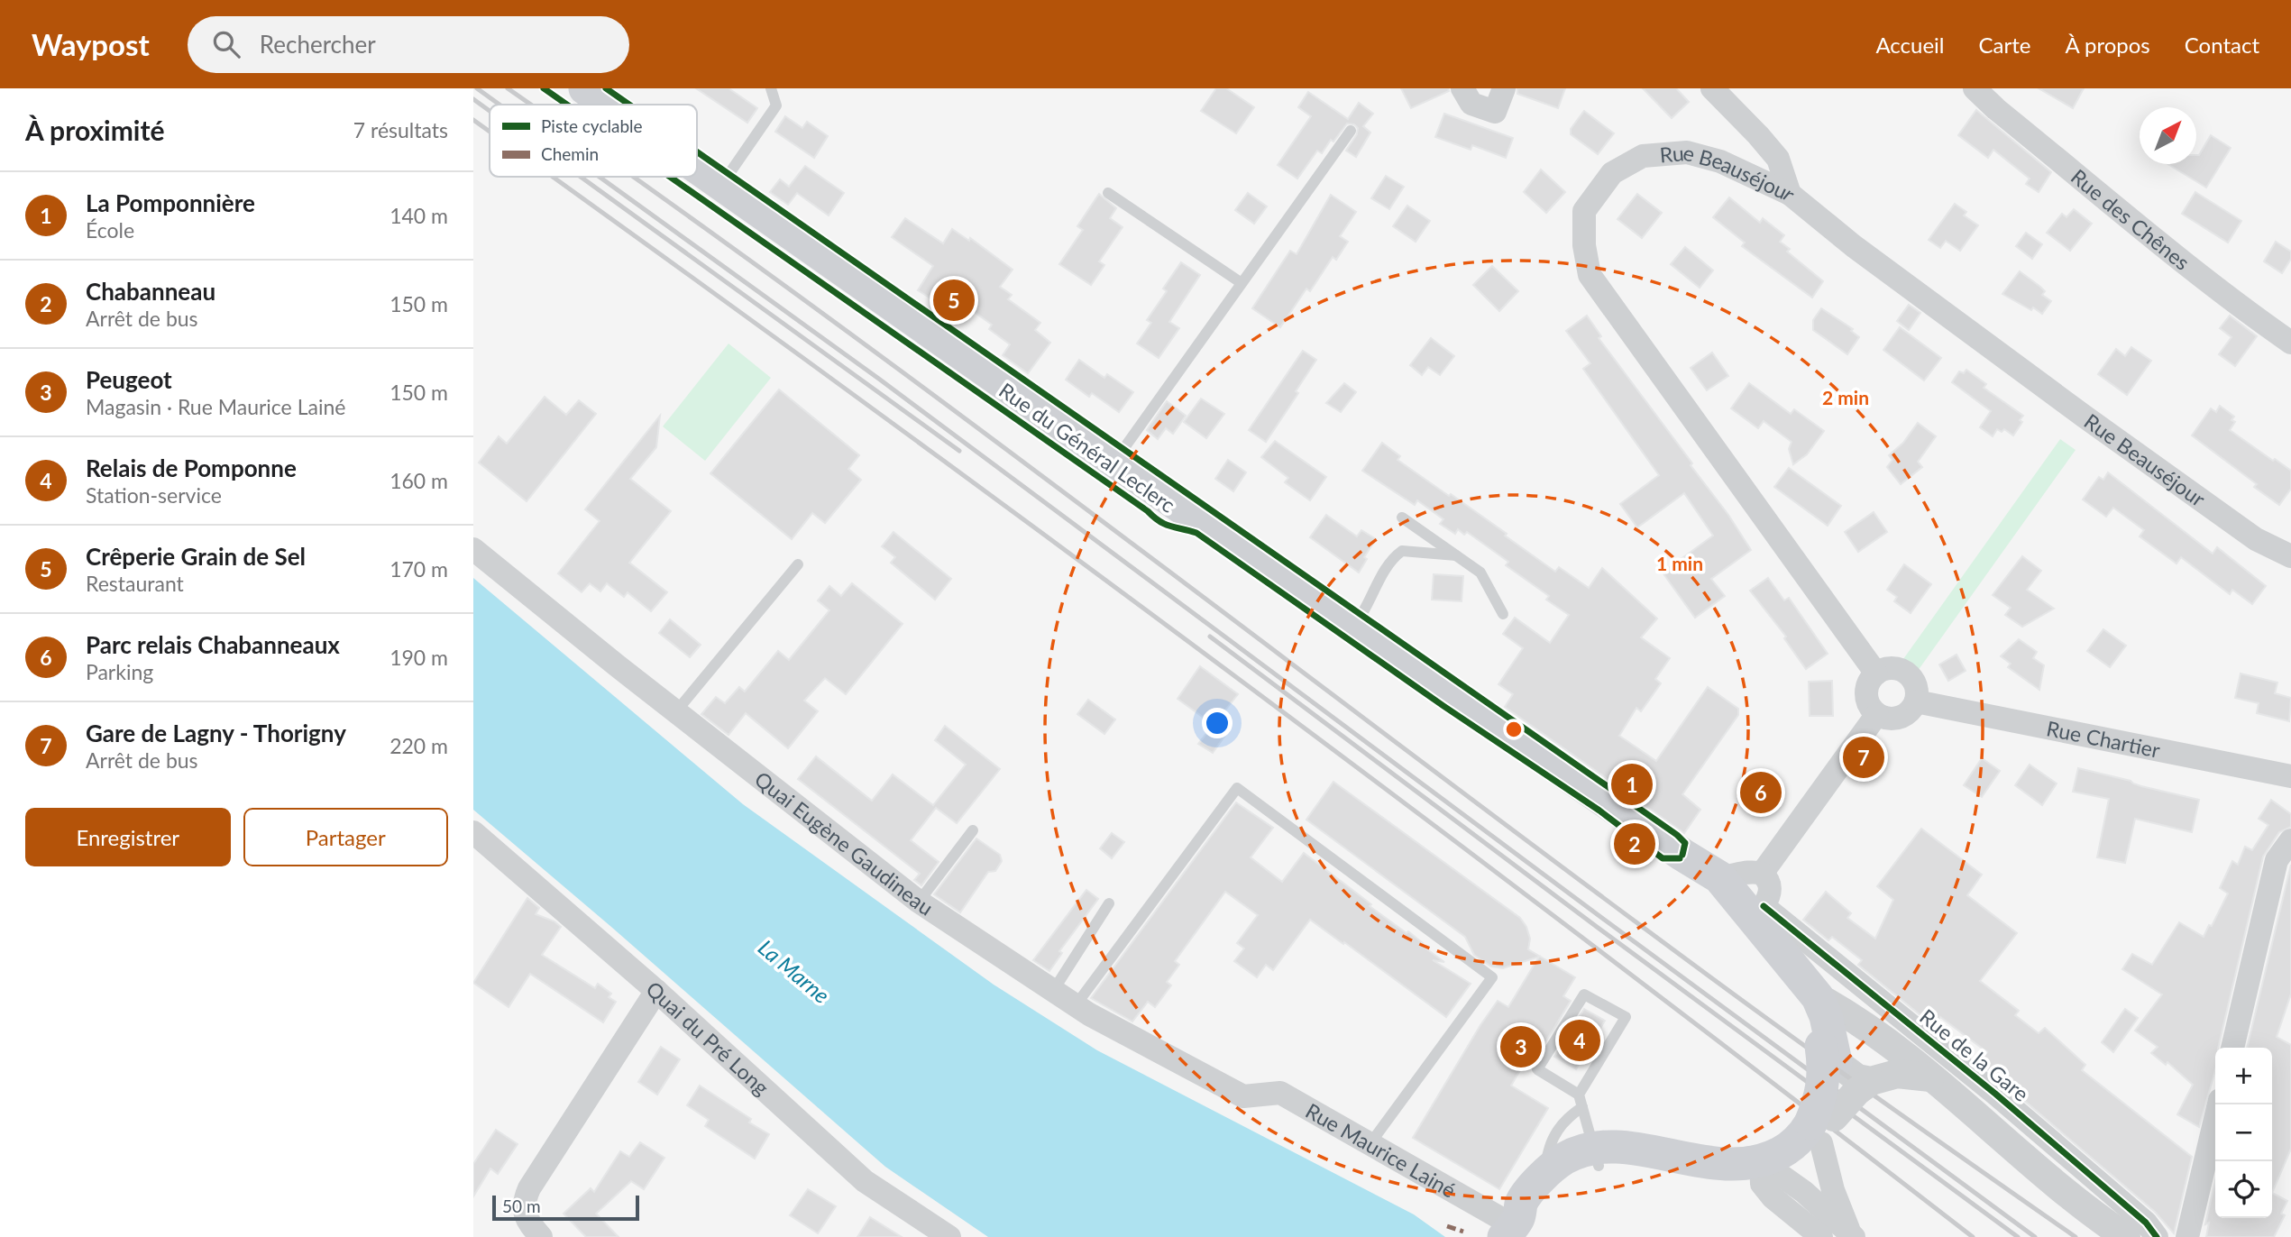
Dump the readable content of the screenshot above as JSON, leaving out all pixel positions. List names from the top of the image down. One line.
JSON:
{"streets":{"main road":["Rue du Général Leclerc"],"street":["Rue Beauséjour","Rue des Chênes","Rue Chartier","Quai Eugène Gaudineau","Quai du Pré Long","Rue de la Gare","Rue Maurice Lainé"]},"crossings":[["Rue Beauséjour","Rue Chartier"],["Rue du Général Leclerc","Rue de la Gare"],["Quai Eugène Gaudineau","Rue Maurice Lainé"]],"water":["La Marne"],"legend":["Piste cyclable","Chemin"],"scale_bar":"50 m","north":"top right","page":{"header":"Waypost","search":"Rechercher","nav":["Accueil","Carte","À propos","Contact"],"heading":["À proximité","7 résultats"],"list":[{"mark":"1","name":"La Pomponnière","note":"École","value":"140 m"},{"mark":"2","name":"Chabanneau","note":"Arrêt de bus","value":"150 m"},{"mark":"3","name":"Peugeot","note":"Magasin · Rue Maurice Lainé","value":"150 m"},{"mark":"4","name":"Relais de Pomponne","note":"Station-service","value":"160 m"},{"mark":"5","name":"Crêperie Grain de Sel","note":"Restaurant","value":"170 m"},{"mark":"6","name":"Parc relais Chabanneaux","note":"Parking","value":"190 m"},{"mark":"7","name":"Gare de Lagny - Thorigny","note":"Arrêt de bus","value":"220 m"}],"pins":["5","7","1","6","2","4","3"],"buttons":["Enregistrer","Partager"],"map_buttons":["+","−"],"scale":"50 m"},"rings":["2 min","1 min"]}
